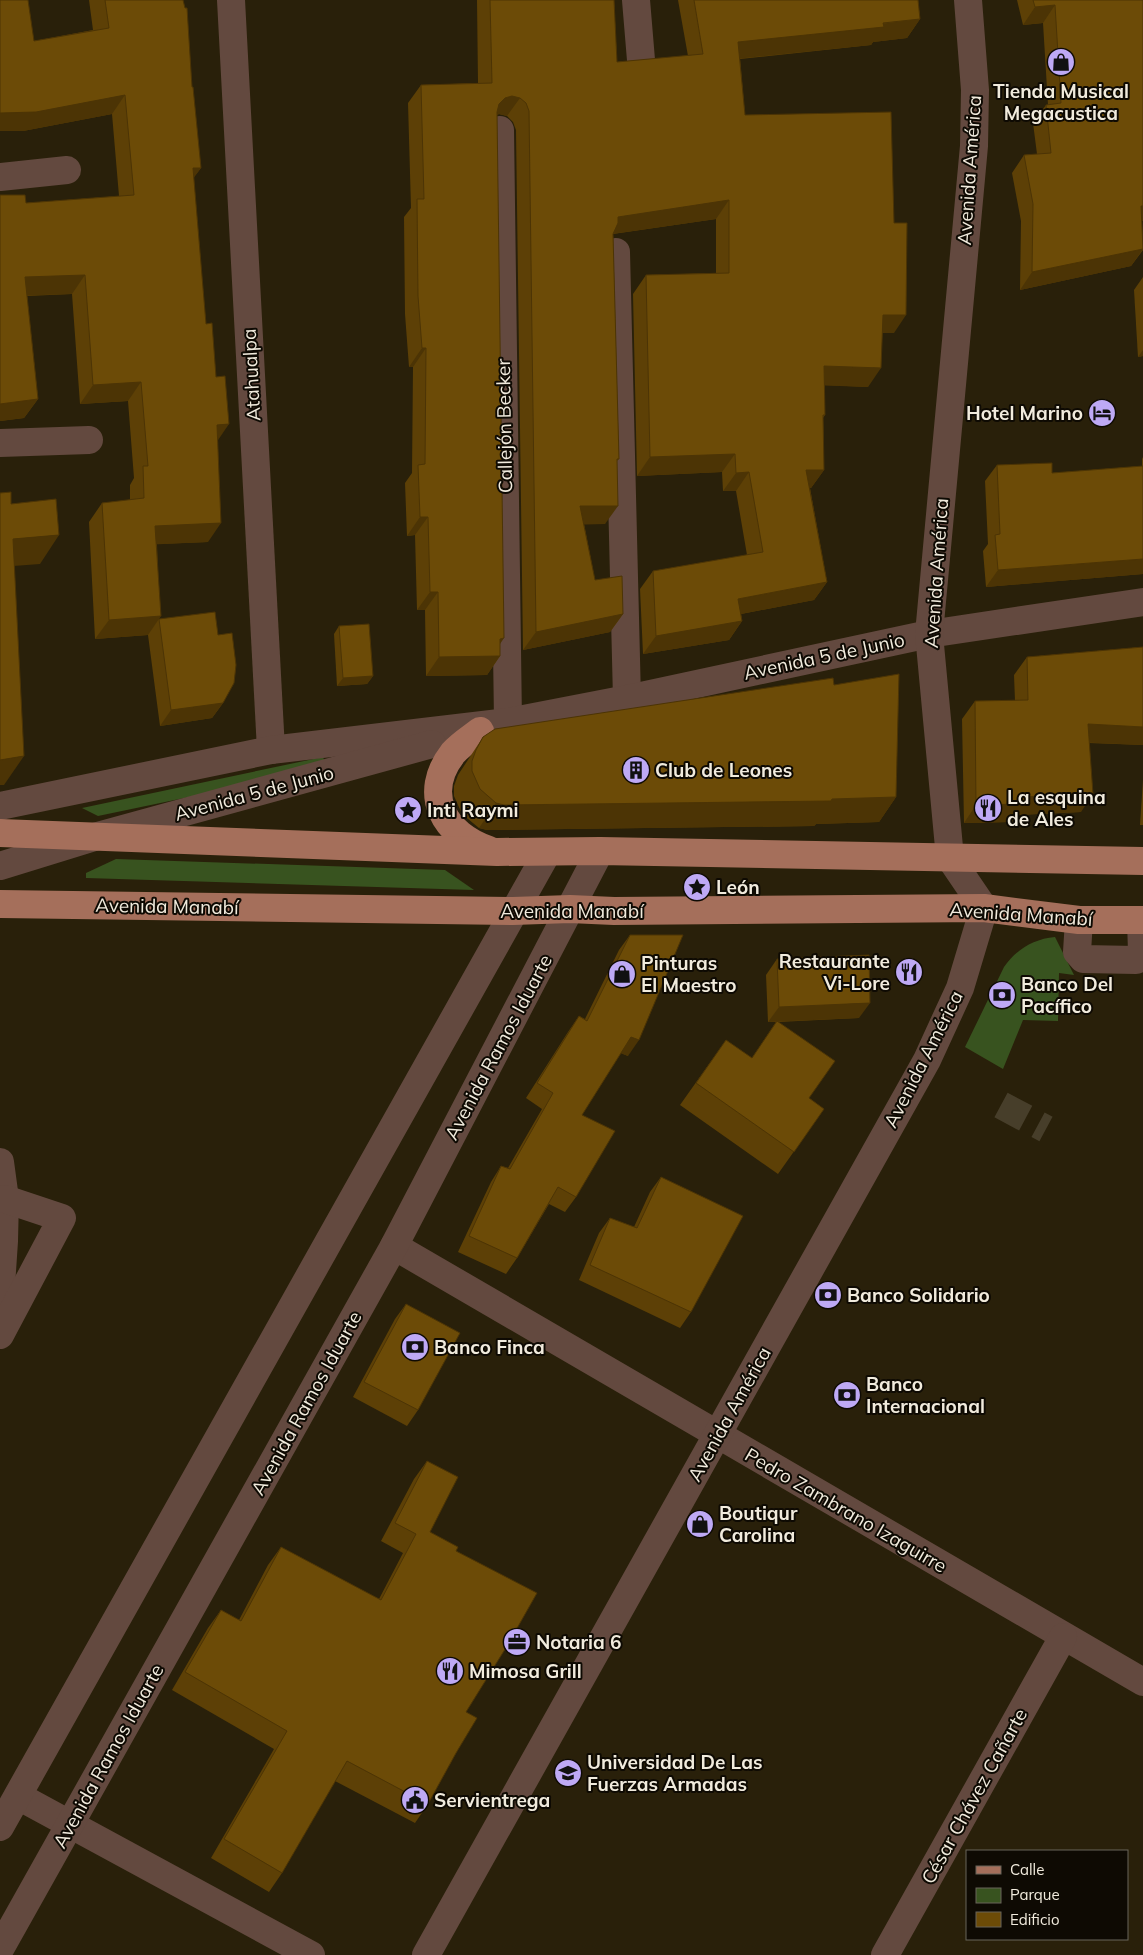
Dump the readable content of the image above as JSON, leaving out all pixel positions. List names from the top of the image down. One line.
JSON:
{"streets":{"main road":["Avenida Manabí"],"street":["Avenida América","Atahualpa","Callejón Becker","Avenida 5 de Junio","Avenida Ramos Iduarte","Pedro Zambrano Izaguirre","César Chávez Cañarte"]},"crossings":[["Avenida América","Avenida 5 de Junio"],["Avenida América","Avenida Manabí"],["Avenida América","Pedro Zambrano Izaguirre"],["Atahualpa","Avenida 5 de Junio"],["Callejón Becker","Avenida 5 de Junio"],["Avenida Manabí","Avenida Ramos Iduarte"],["Avenida Ramos Iduarte","Pedro Zambrano Izaguirre"],["Pedro Zambrano Izaguirre","César Chávez Cañarte"]],"places":{"shop":["Tienda Musical Megacustica","Pinturas El Maestro","Boutiqur Carolina"],"hotel":["Hotel Marino"],"building":["Club de Leones"],"restaurant":["La esquina de Ales","Restaurante Vi-Lore","Mimosa Grill"],"place":["Inti Raymi","León"],"bank":["Banco Del Pacífico","Banco Solidario","Banco Finca","Banco Internacional"],"office":["Notaria 6"],"school or university":["Universidad De Las Fuerzas Armadas"],"public building":["Servientrega"]},"legend":["Calle","Parque","Edificio"]}
